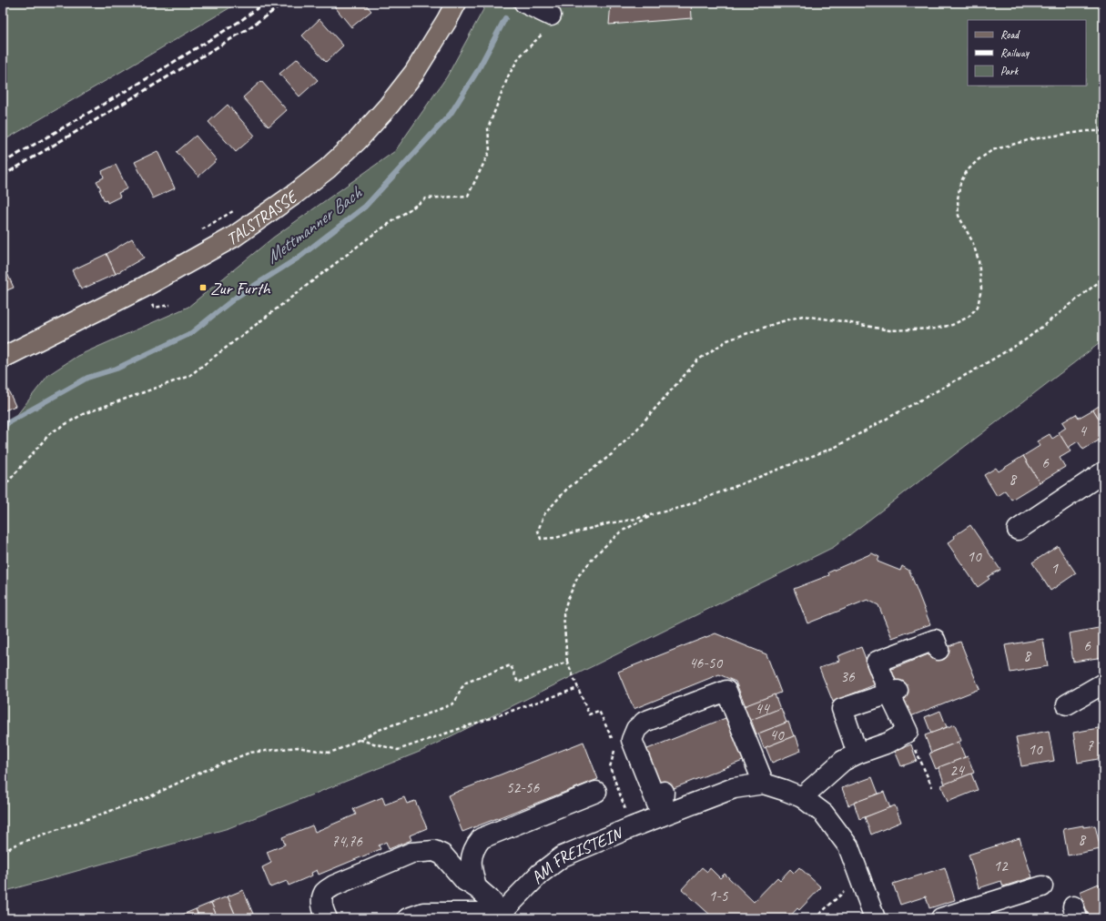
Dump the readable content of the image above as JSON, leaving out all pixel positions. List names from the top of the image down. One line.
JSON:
{"streets":{"main road":["TALSTRASSE"],"street":["AM FREISTEIN"]},"water":["Mettmanner Bach"],"places":{"transit":["Zur Furth"]},"house_numbers":["4","6","8","10","1","6","8","46-50","36","44","40","7","10","24","52-56","8","74,76","12","1-5"],"legend":["Road","Railway","Park"]}
